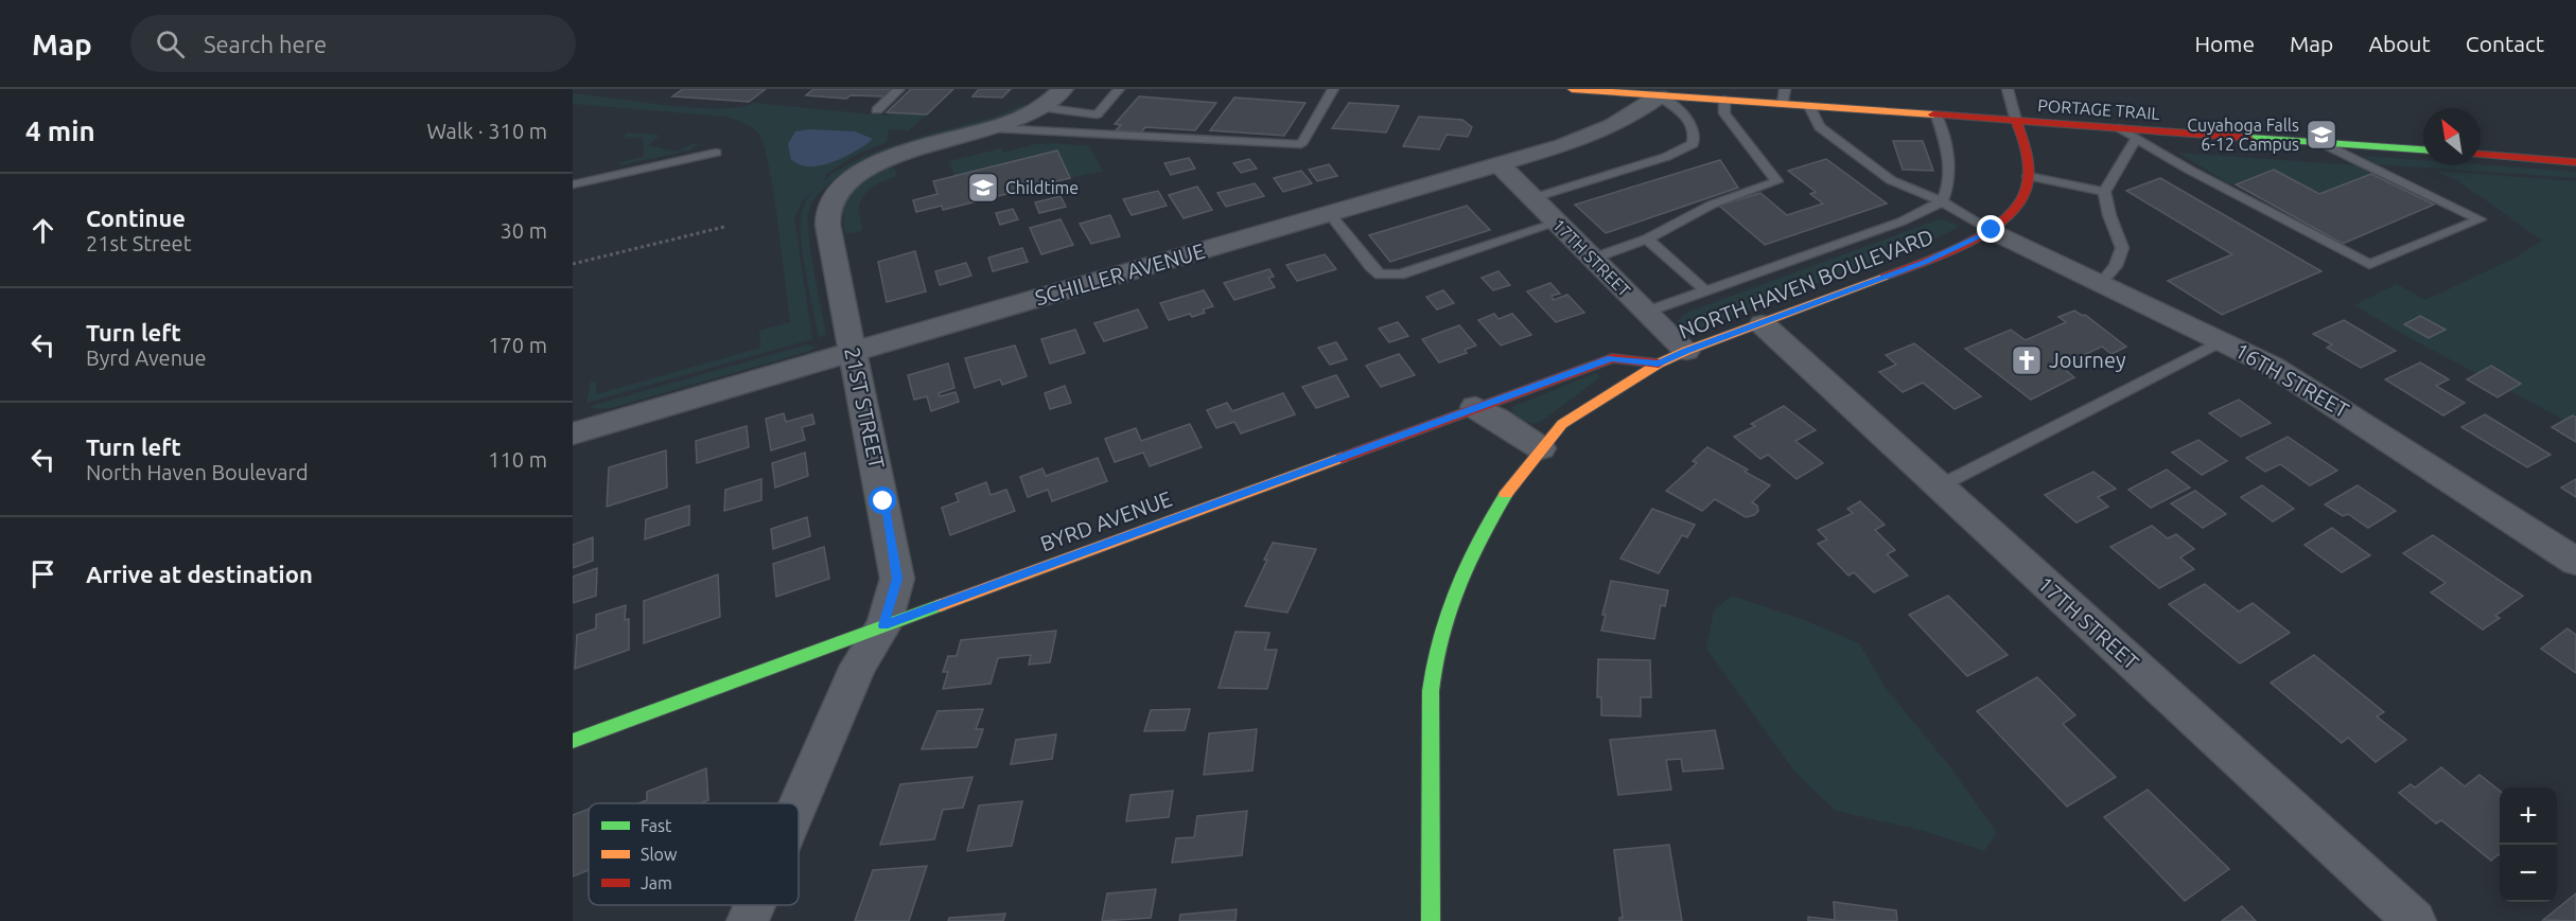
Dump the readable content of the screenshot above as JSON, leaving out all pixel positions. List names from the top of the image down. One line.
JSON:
{"streets":{"street":["PORTAGE TRAIL","17TH STREET","SCHILLER AVENUE","NORTH HAVEN BOULEVARD","16TH STREET","21ST STREET","BYRD AVENUE"]},"crossings":[["PORTAGE TRAIL","SCHILLER AVENUE"],["PORTAGE TRAIL","NORTH HAVEN BOULEVARD"],["17TH STREET","SCHILLER AVENUE"],["17TH STREET","NORTH HAVEN BOULEVARD"],["SCHILLER AVENUE","21ST STREET"],["NORTH HAVEN BOULEVARD","16TH STREET"],["NORTH HAVEN BOULEVARD","BYRD AVENUE"],["21ST STREET","BYRD AVENUE"]],"places":{"school or university":["Cuyahoga Falls 6-12 Campus","Childtime"],"church":["Journey"]},"legend":["Fast","Slow","Jam"],"north":"top left","page":{"header":"Map","search":"Search here","nav":["Home","Map","About","Contact"],"heading":["4 min","Walk · 310 m"],"list":[["Continue","21st Street","30 m"],["Turn left","Byrd Avenue","170 m"],["Turn left","North Haven Boulevard","110 m"],"Arrive at destination"],"map_buttons":["+","−"]}}
